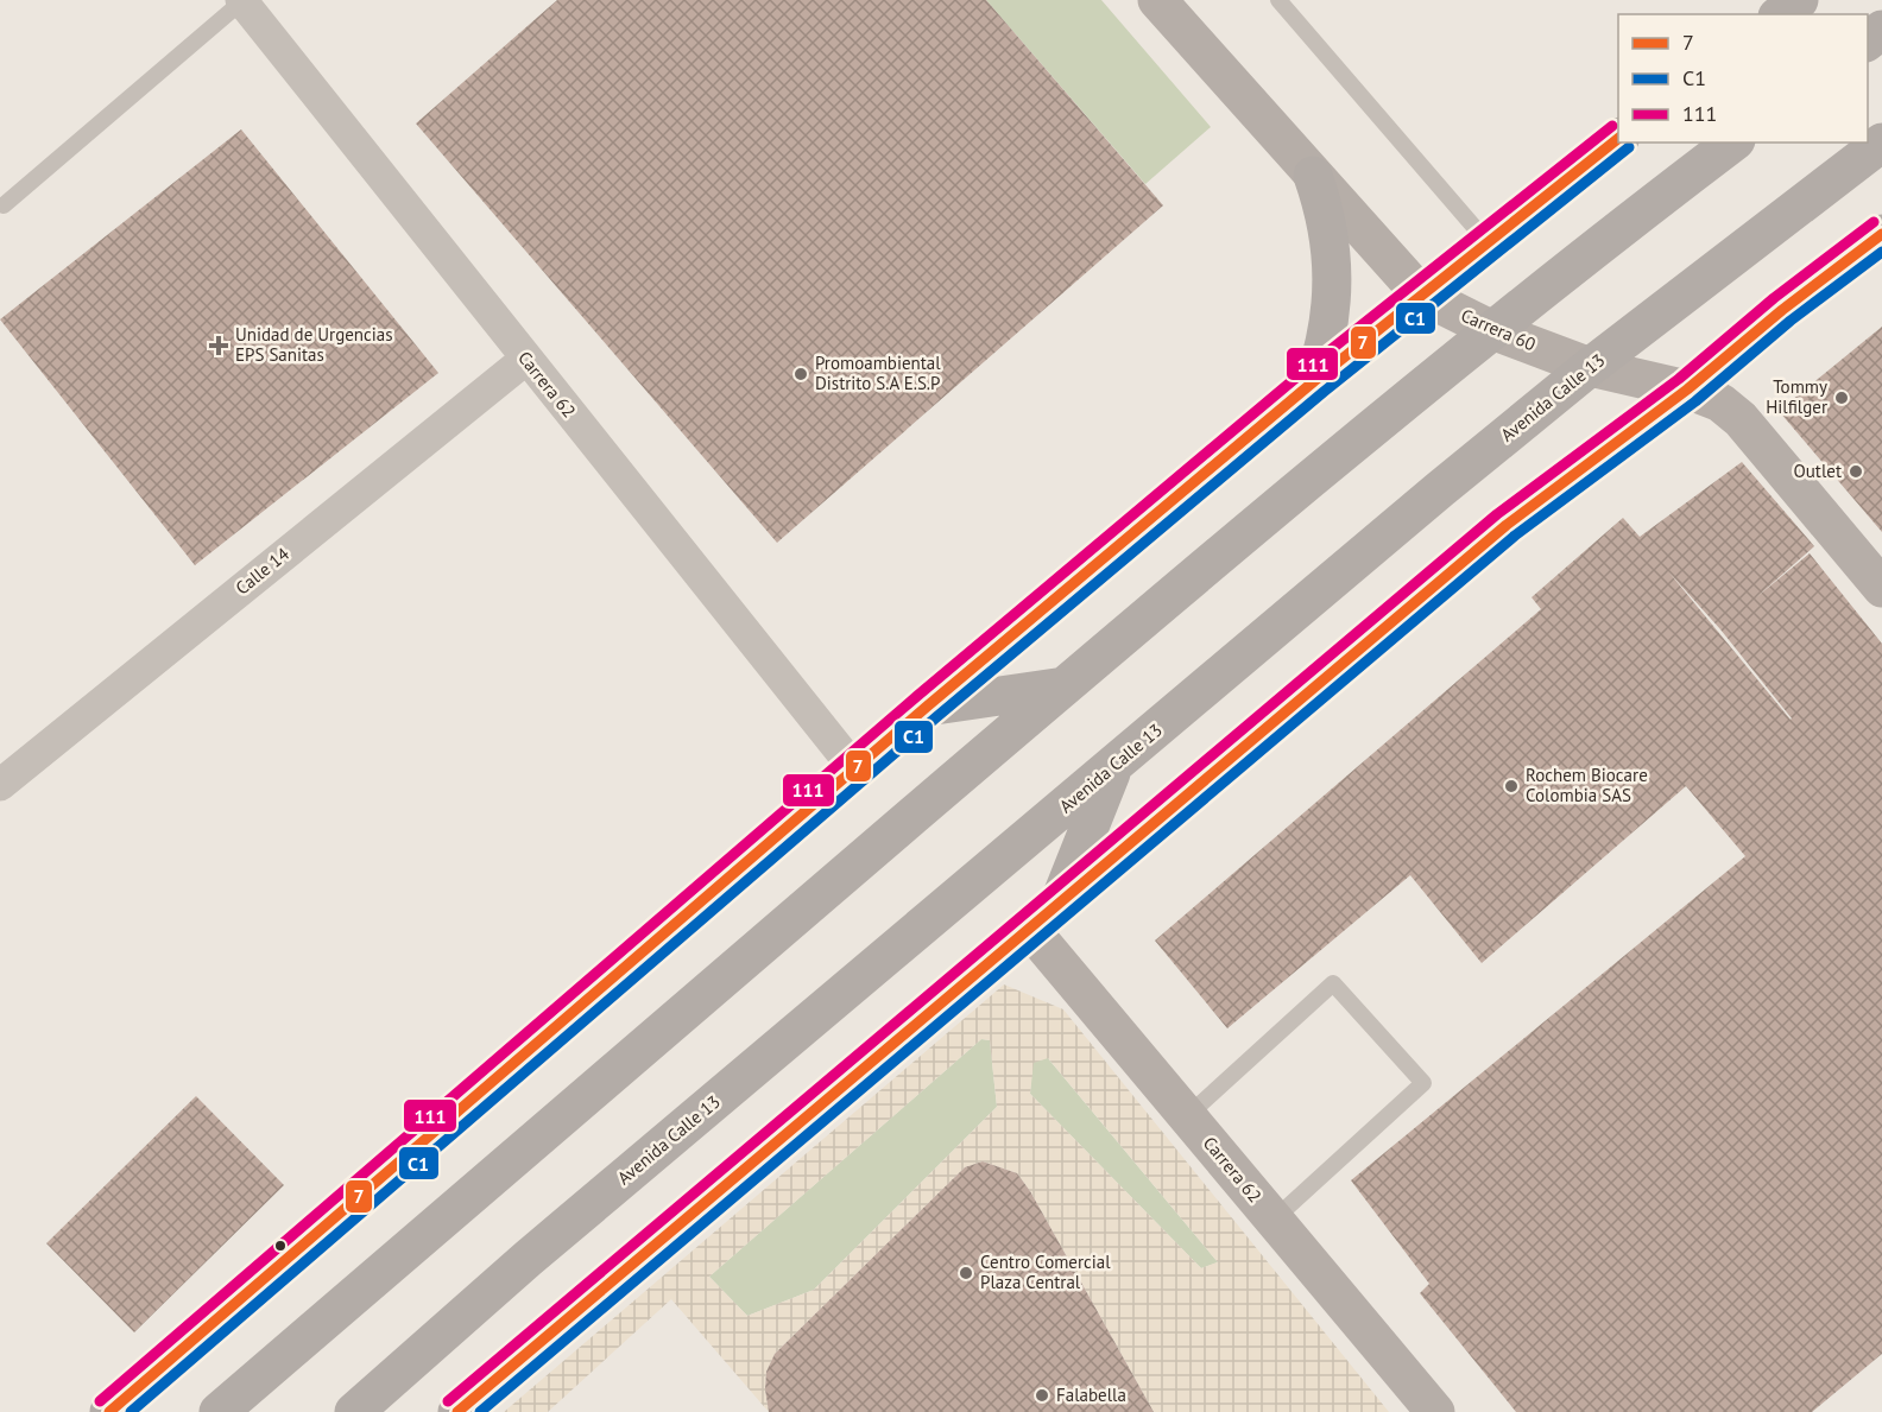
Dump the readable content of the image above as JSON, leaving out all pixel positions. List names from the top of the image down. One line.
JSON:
{"streets":{"main road":["Avenida Calle 13"],"street":["Carrera 60","Carrera 62","Calle 14"]},"crossings":[["Carrera 60","Avenida Calle 13"],["Carrera 62","Calle 14"]],"places":{"health":["Unidad de Urgencias EPS Sanitas"],"other":["Promoambiental Distrito S.A E.S.P","Tommy Hilfilger","Outlet","Rochem Biocare Colombia SAS","Centro Comercial Plaza Central","Falabella"]},"lines":["transit line 111","transit line 7","transit line C1"],"legend":["7","C1","111"]}
